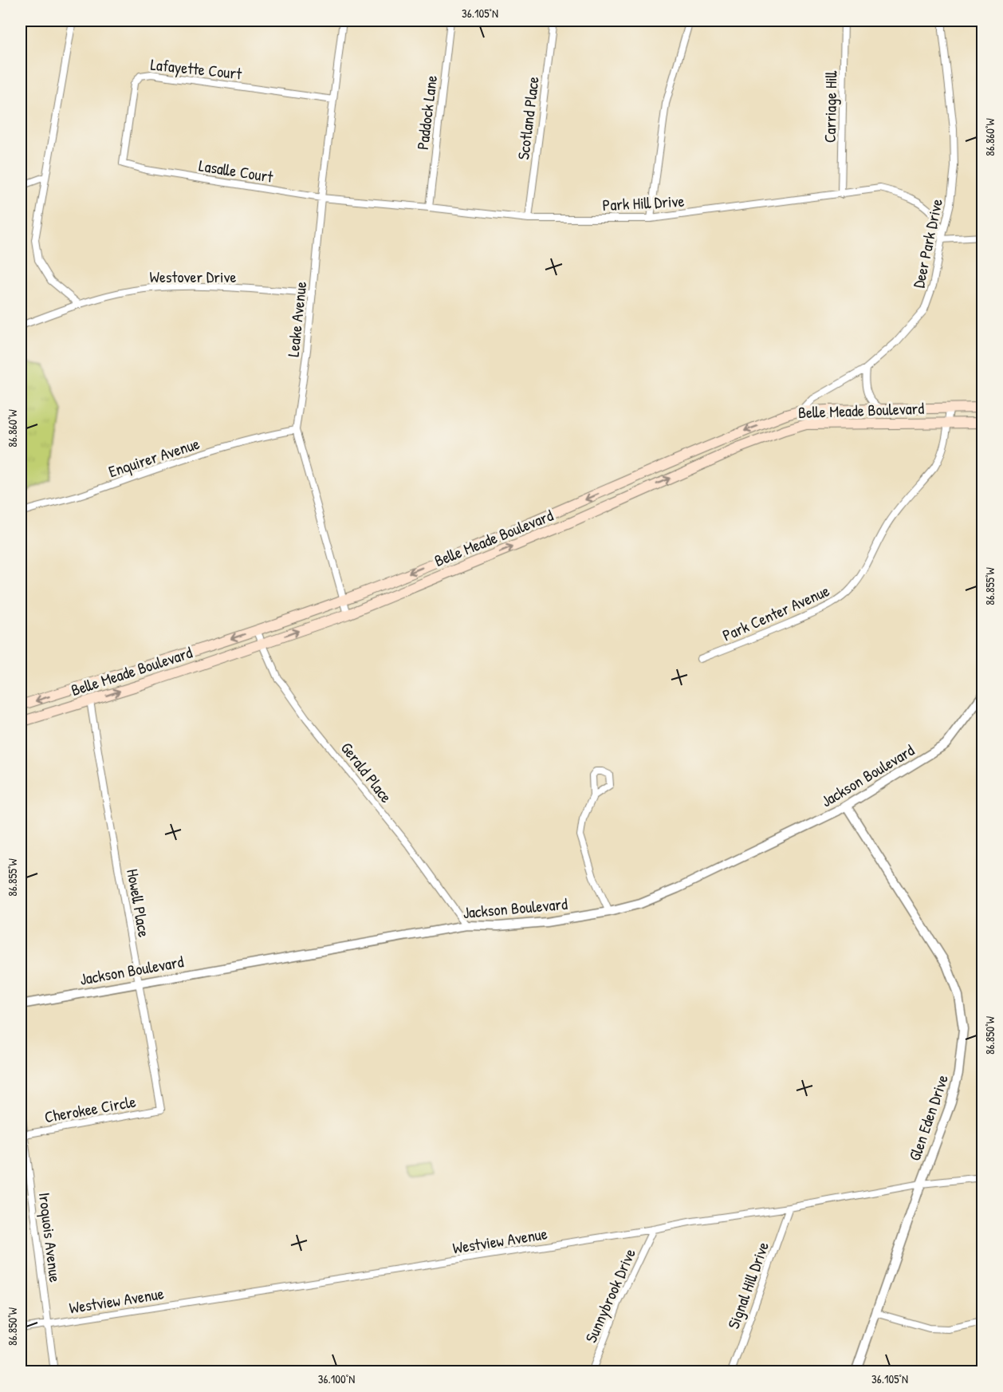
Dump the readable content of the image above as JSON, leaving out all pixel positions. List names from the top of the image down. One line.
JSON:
{"streets":{"main road":["Belle Meade Boulevard"],"street":["Lafayette Court","Carriage Hill","Paddock Lane","Scotland Place","Lasalle Court","Park Hill Drive","Deer Park Drive","Westover Drive","Leake Avenue","Enquirer Avenue","Park Center Avenue","Gerald Place","Jackson Boulevard","Howell Place","Cherokee Circle","Glen Eden Drive","Iroquois Avenue","Westview Avenue","Signal Hill Drive","Sunnybrook Drive"]},"crossings":[["Lafayette Court","Lasalle Court"],["Lafayette Court","Leake Avenue"],["Carriage Hill","Park Hill Drive"],["Paddock Lane","Park Hill Drive"],["Scotland Place","Park Hill Drive"],["Lasalle Court","Park Hill Drive"],["Lasalle Court","Leake Avenue"],["Park Hill Drive","Deer Park Drive"],["Park Hill Drive","Leake Avenue"],["Deer Park Drive","Belle Meade Boulevard"],["Westover Drive","Leake Avenue"],["Leake Avenue","Belle Meade Boulevard"],["Leake Avenue","Enquirer Avenue"],["Belle Meade Boulevard","Park Center Avenue"],["Belle Meade Boulevard","Gerald Place"],["Belle Meade Boulevard","Howell Place"],["Gerald Place","Jackson Boulevard"],["Jackson Boulevard","Howell Place"],["Jackson Boulevard","Glen Eden Drive"],["Howell Place","Cherokee Circle"],["Cherokee Circle","Iroquois Avenue"],["Glen Eden Drive","Westview Avenue"],["Iroquois Avenue","Westview Avenue"],["Westview Avenue","Signal Hill Drive"],["Westview Avenue","Sunnybrook Drive"]],"coordinates":["36.105°N","86.860°W","86.855°W","86.850°W","36.100°N"]}
